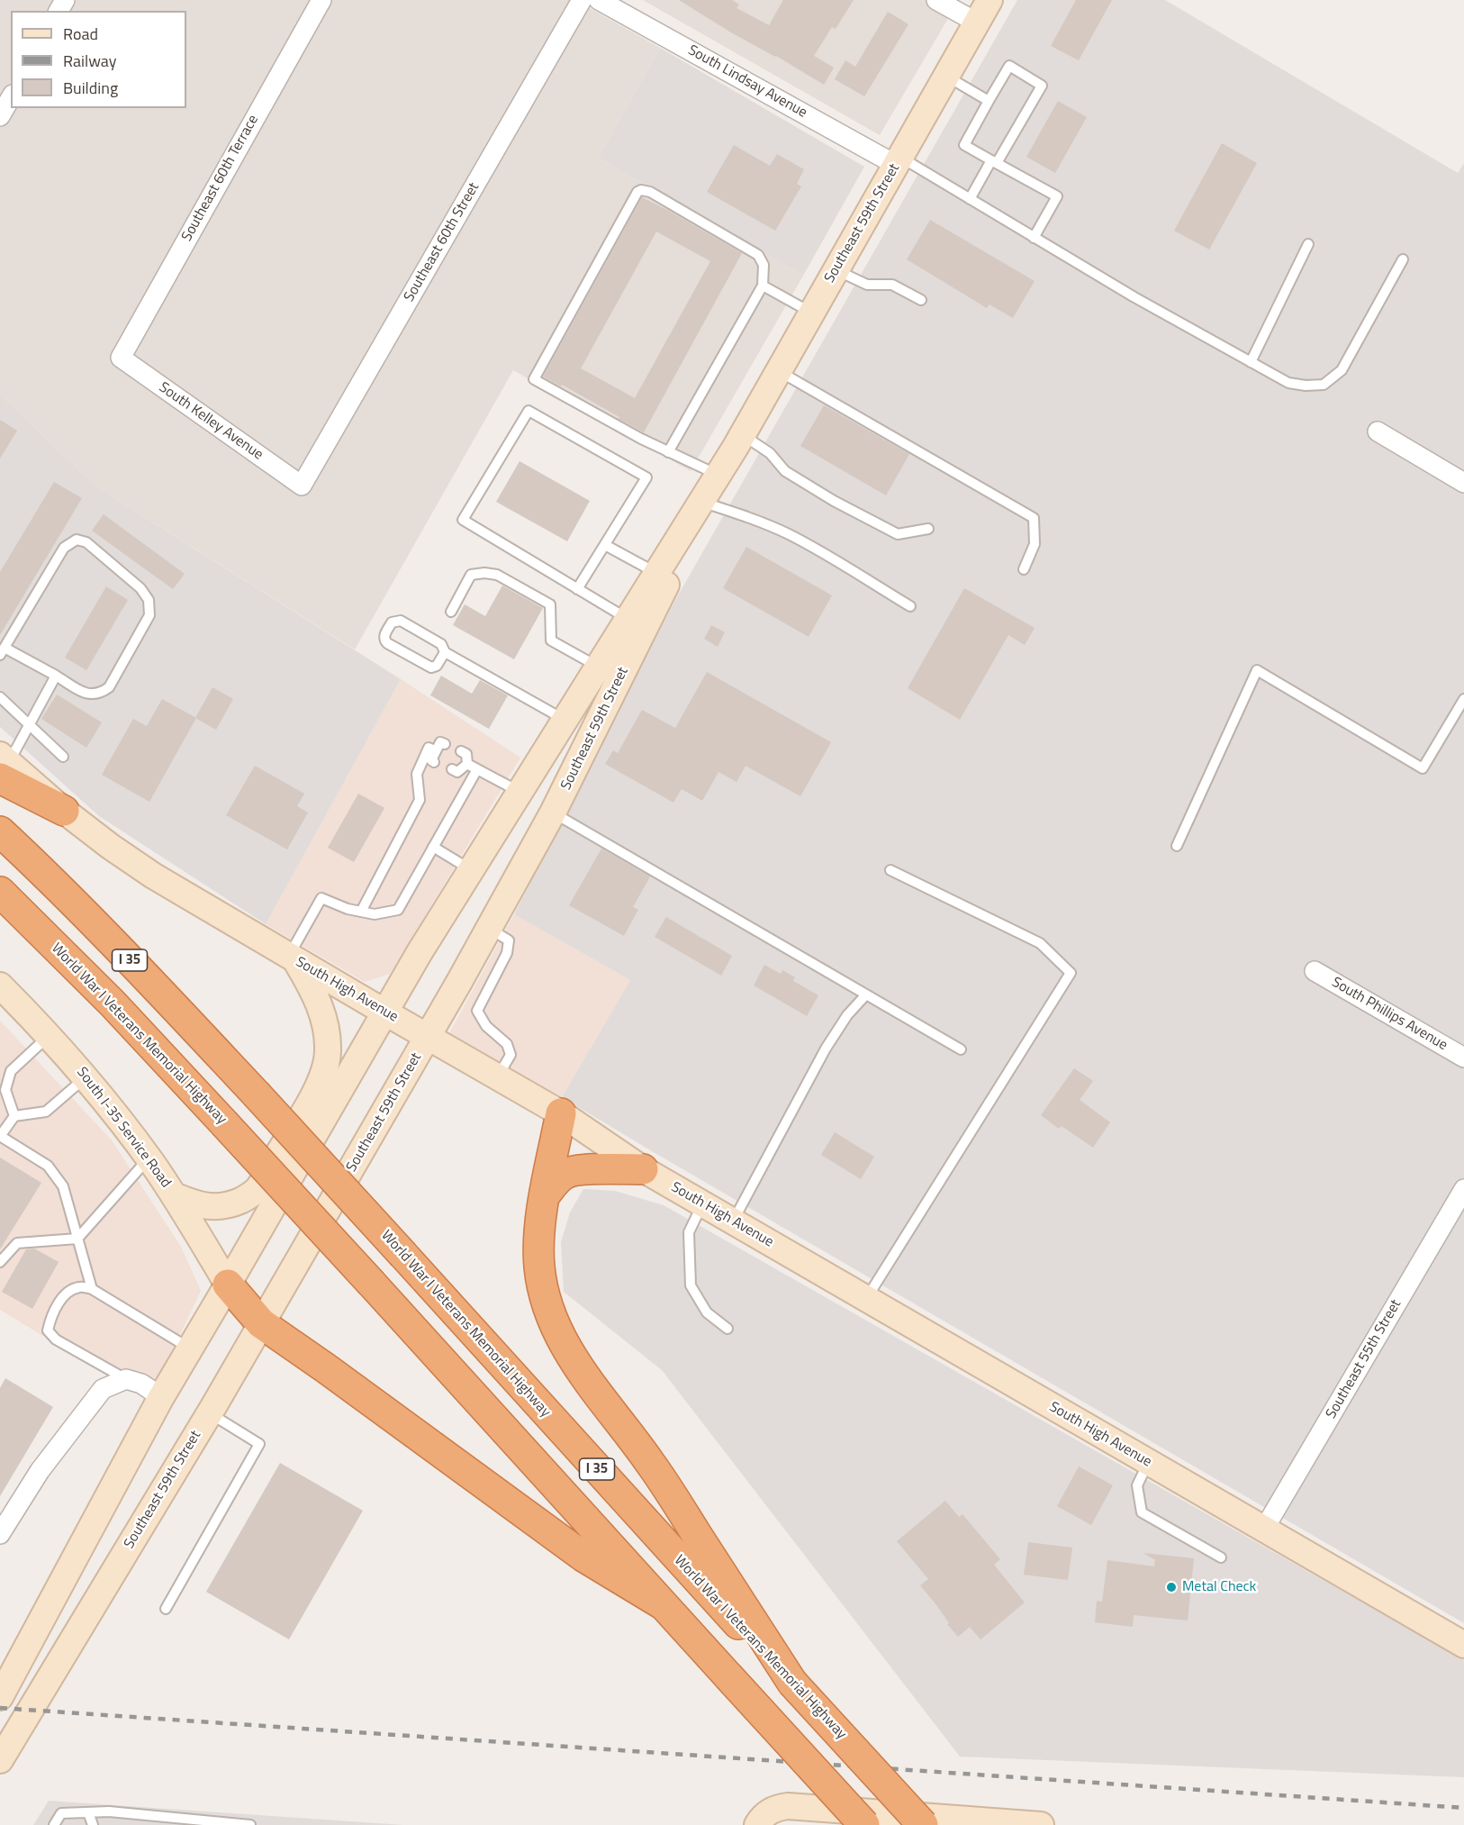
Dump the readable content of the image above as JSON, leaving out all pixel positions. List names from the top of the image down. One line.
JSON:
{"streets":{"highway":["I 35","World War I Veterans Memorial Highway"],"main road":["Southeast 59th Street","South High Avenue","South I-35 Service Road"],"street":["South Lindsay Avenue","Southeast 60th Terrace","Southeast 60th Street","South Kelley Avenue","South Phillips Avenue","Southeast 55th Street"]},"crossings":[["South Lindsay Avenue","Southeast 59th Street"],["Southeast 60th Terrace","South Kelley Avenue"],["Southeast 59th Street","South High Avenue"],["Southeast 59th Street","South I-35 Service Road"],["Southeast 60th Street","South Kelley Avenue"],["South High Avenue","Southeast 55th Street"]],"places":["Metal Check"],"legend":["Road","Railway","Building"]}
